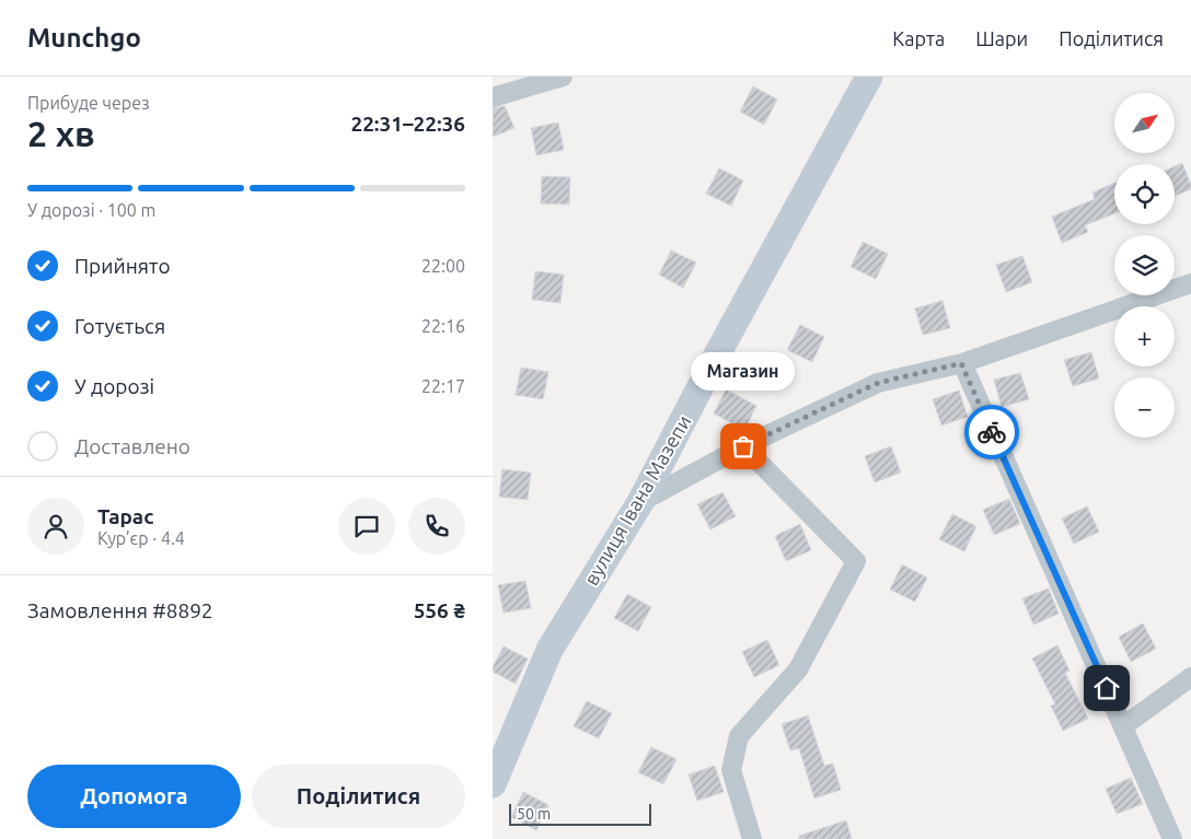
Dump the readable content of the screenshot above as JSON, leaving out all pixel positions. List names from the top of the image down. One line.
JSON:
{"streets":{"street":["вулиця Івана Мазепи"]},"places":["Магазин"],"scale_bar":"50 m","north":"top right","page":{"header":"Munchgo","nav":["Карта","Шари","Поділитися"],"heading":["2 хв","Прибуде через","22:31–22:36"],"panel":["Тарас","Кур’єр · 4.4","Замовлення #8892","556 ₴"],"map_buttons":["+","−"],"bar":"У дорозі · 100 m","list":[["Прийнято","22:00"],["Готується","22:16"],["У дорозі","22:17"],"Доставлено"],"bubble":"Магазин","buttons":["Допомога","Поділитися"],"scale":"50 m"}}
